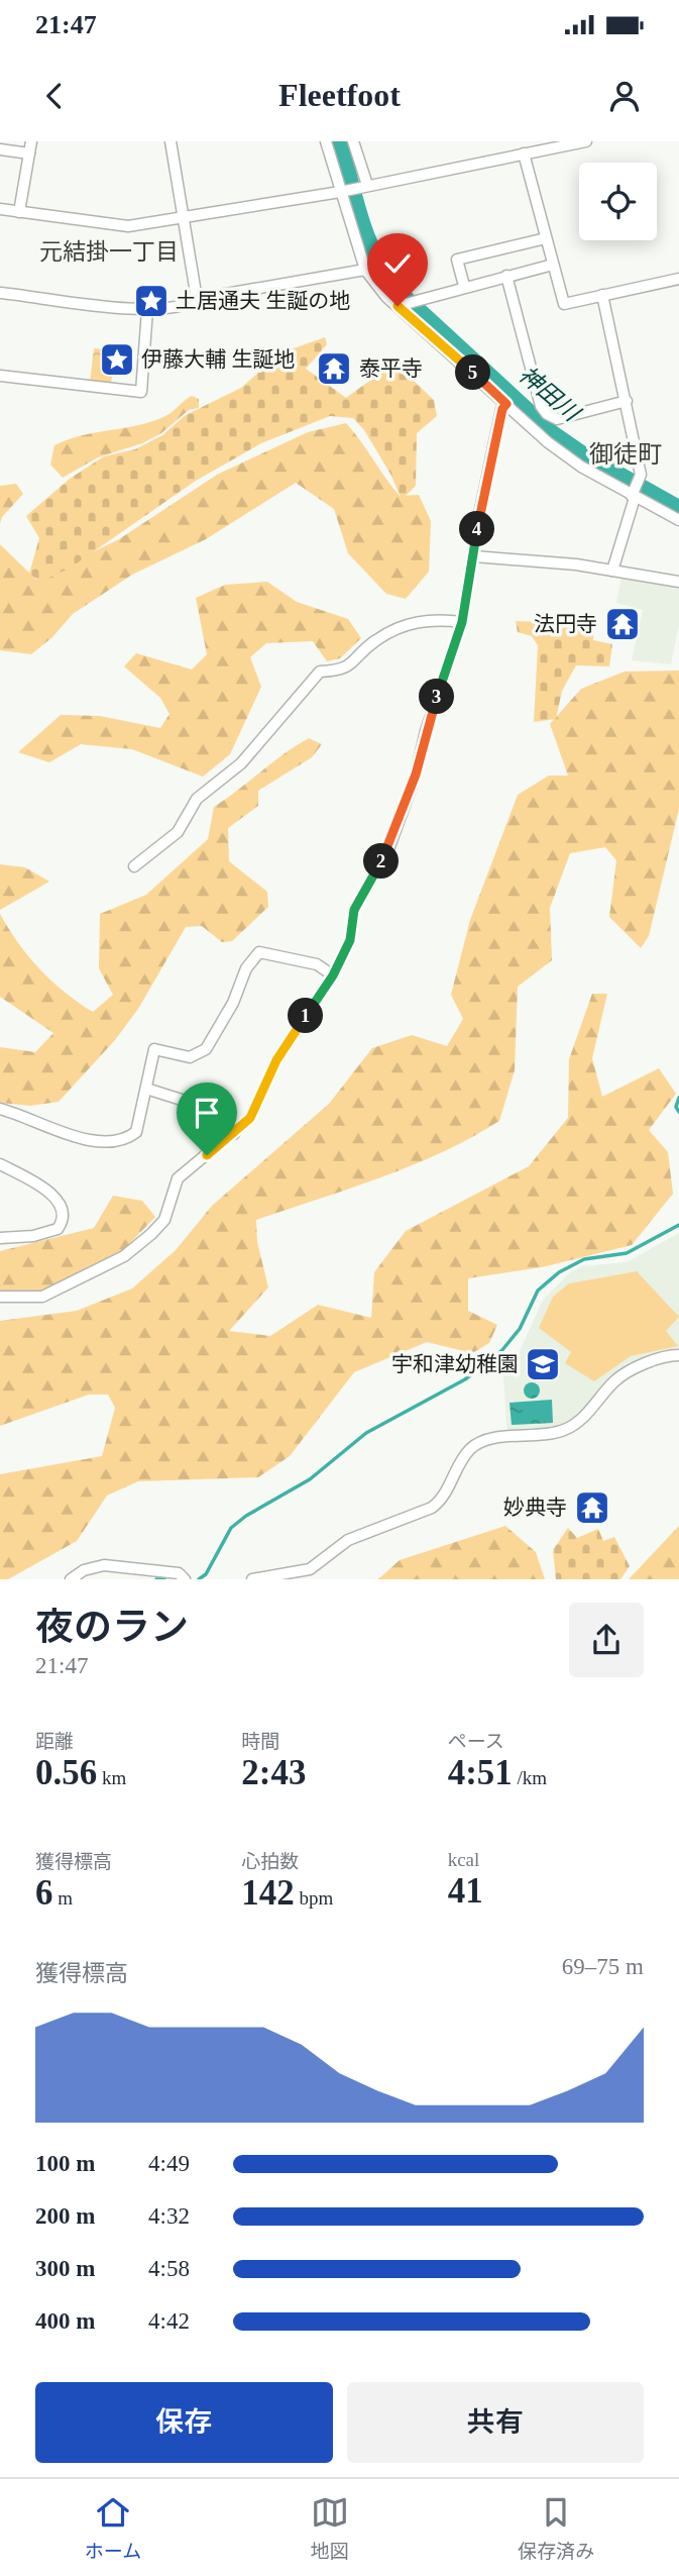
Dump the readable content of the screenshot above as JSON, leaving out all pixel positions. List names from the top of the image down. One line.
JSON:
{"districts":["元結掛一丁目","御徒町"],"water":["神田川"],"places":{"place":["土居通夫 生誕の地","伊藤大輔 生誕地"],"temple":["泰平寺","法円寺","妙典寺"],"school or university":["宇和津幼稚園"]},"page":{"status":"21:47","header":"Fleetfoot","pins":["5","4","3","2","1"],"heading":["夜のラン","21:47"],"stats":[["距離","0.56 km"],["時間","2:43"],["ペース","4:51 /km"],["獲得標高","6 m"],["心拍数","142 bpm"],["kcal","41"]],"chart":["獲得標高","69–75 m"],"list":[{"name":"100 m","note":"4:49"},{"name":"200 m","note":"4:32"},{"name":"300 m","note":"4:58"},{"name":"400 m","note":"4:42"}],"buttons":["保存","共有"],"tabs":["ホーム","地図","保存済み"]}}
